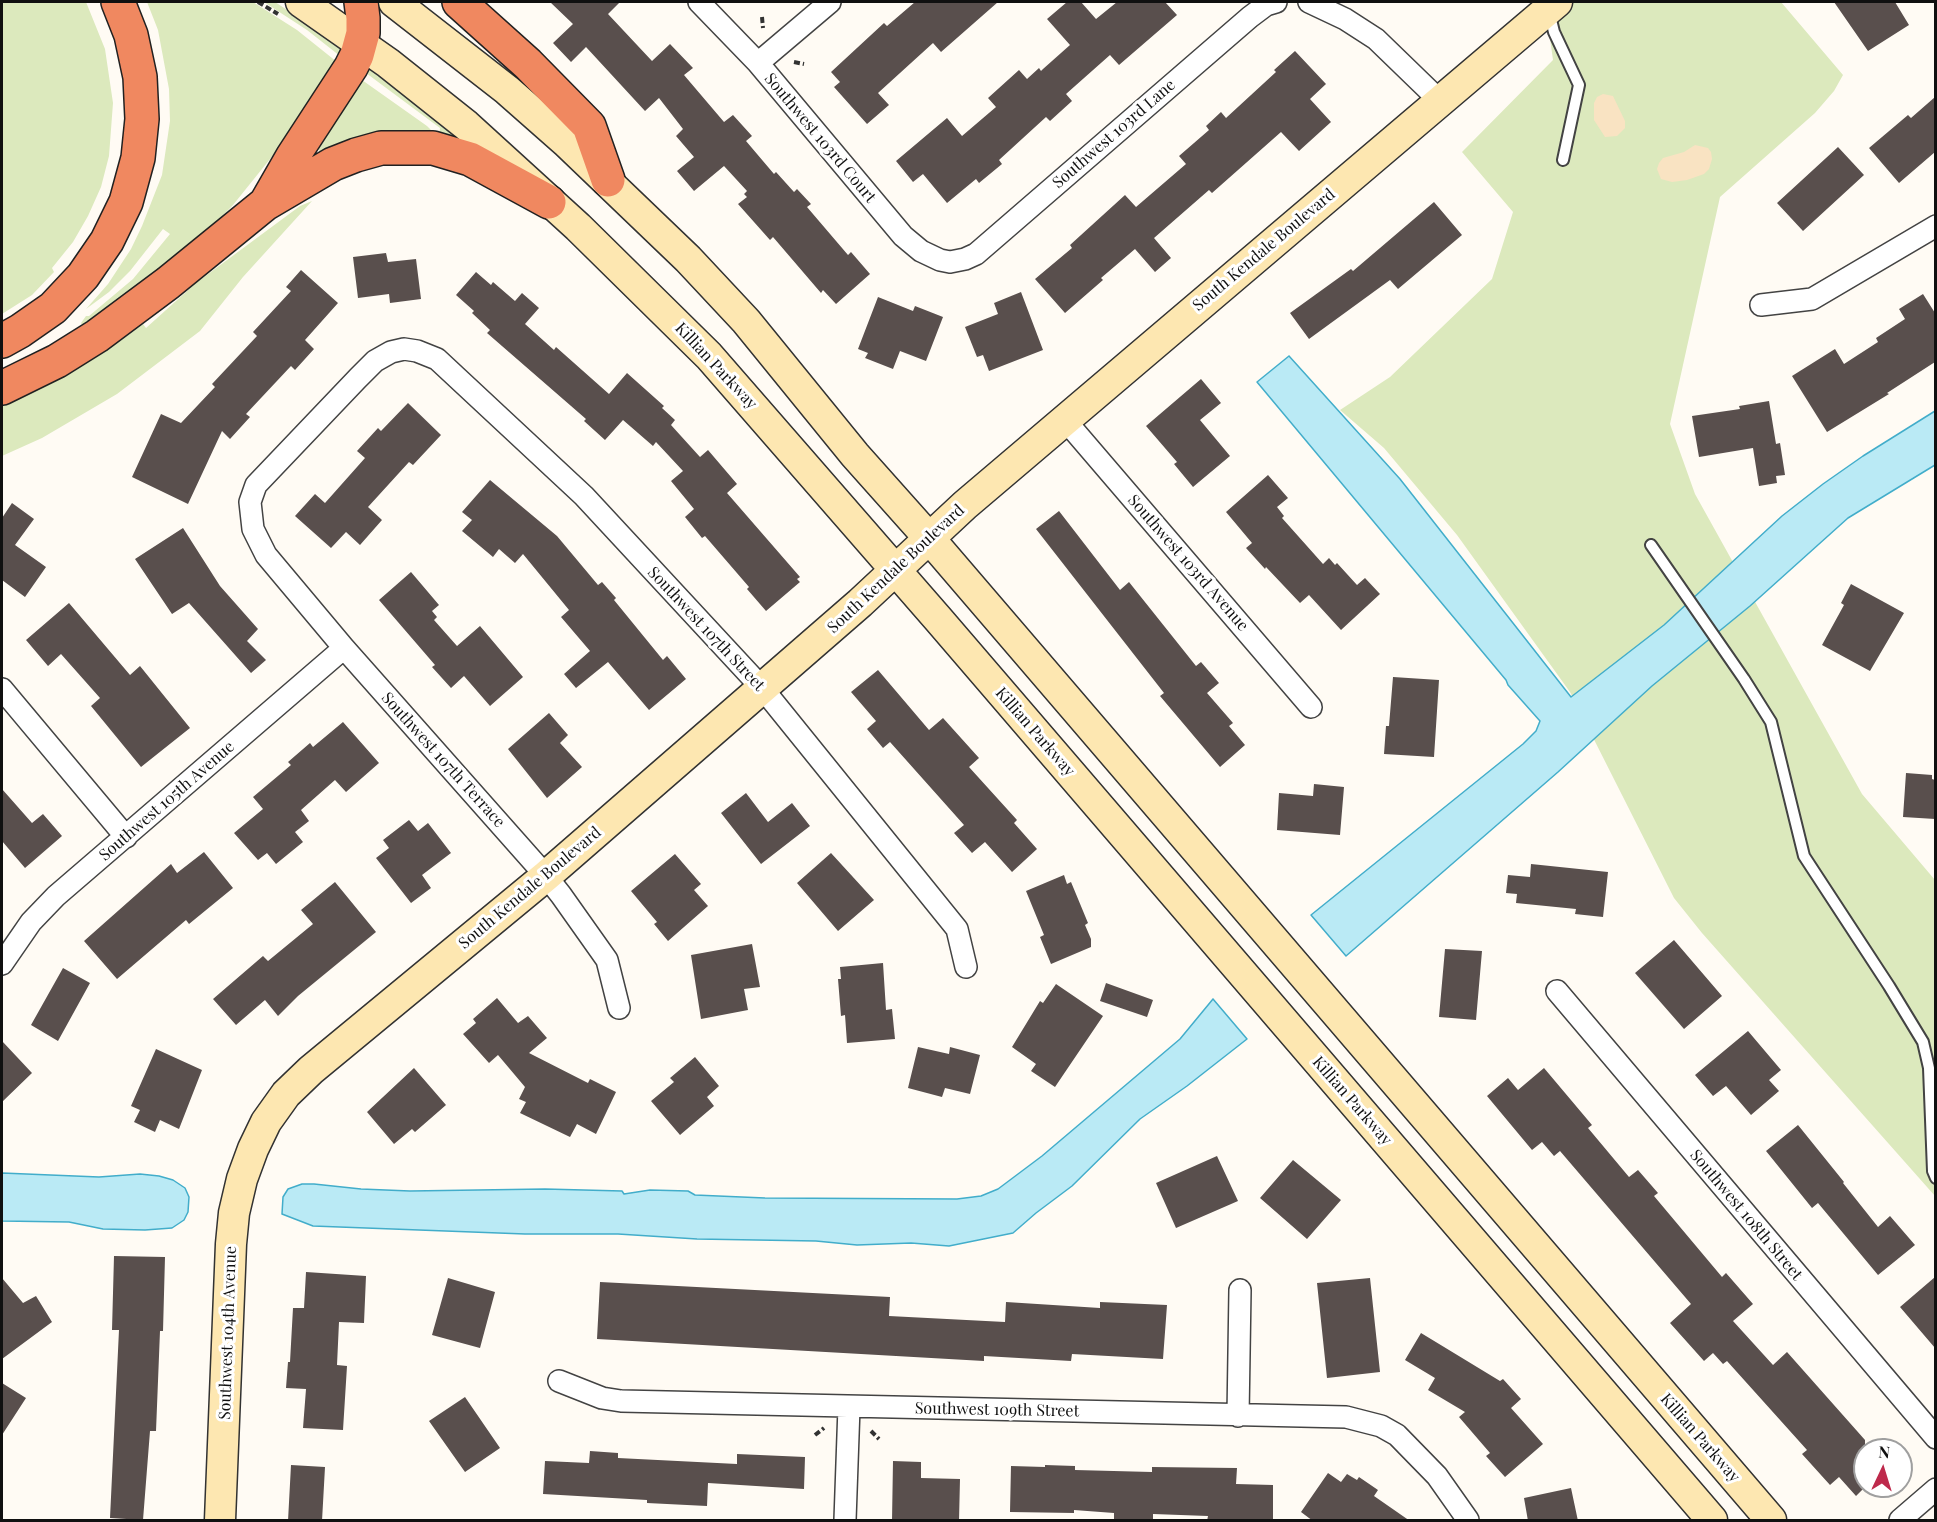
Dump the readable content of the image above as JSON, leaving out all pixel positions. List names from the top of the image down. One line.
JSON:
{"streets":{"main road":["South Kendale Boulevard","Killian Parkway","Southwest 104th Avenue"],"street":["Southwest 103rd Lane","Southwest 103rd Court","Southwest 103rd Avenue","Southwest 107th Street","Southwest 107th Terrace","Southwest 105th Avenue","Southwest 108th Street","Southwest 109th Street"]},"crossings":[["Southwest 103rd Lane","Southwest 103rd Court"],["South Kendale Boulevard","Killian Parkway"],["South Kendale Boulevard","Southwest 103rd Avenue"],["South Kendale Boulevard","Southwest 107th Street"],["South Kendale Boulevard","Southwest 107th Terrace"],["South Kendale Boulevard","Southwest 104th Avenue"],["Southwest 107th Street","Southwest 107th Terrace"],["Southwest 107th Terrace","Southwest 105th Avenue"]],"north":"top"}
